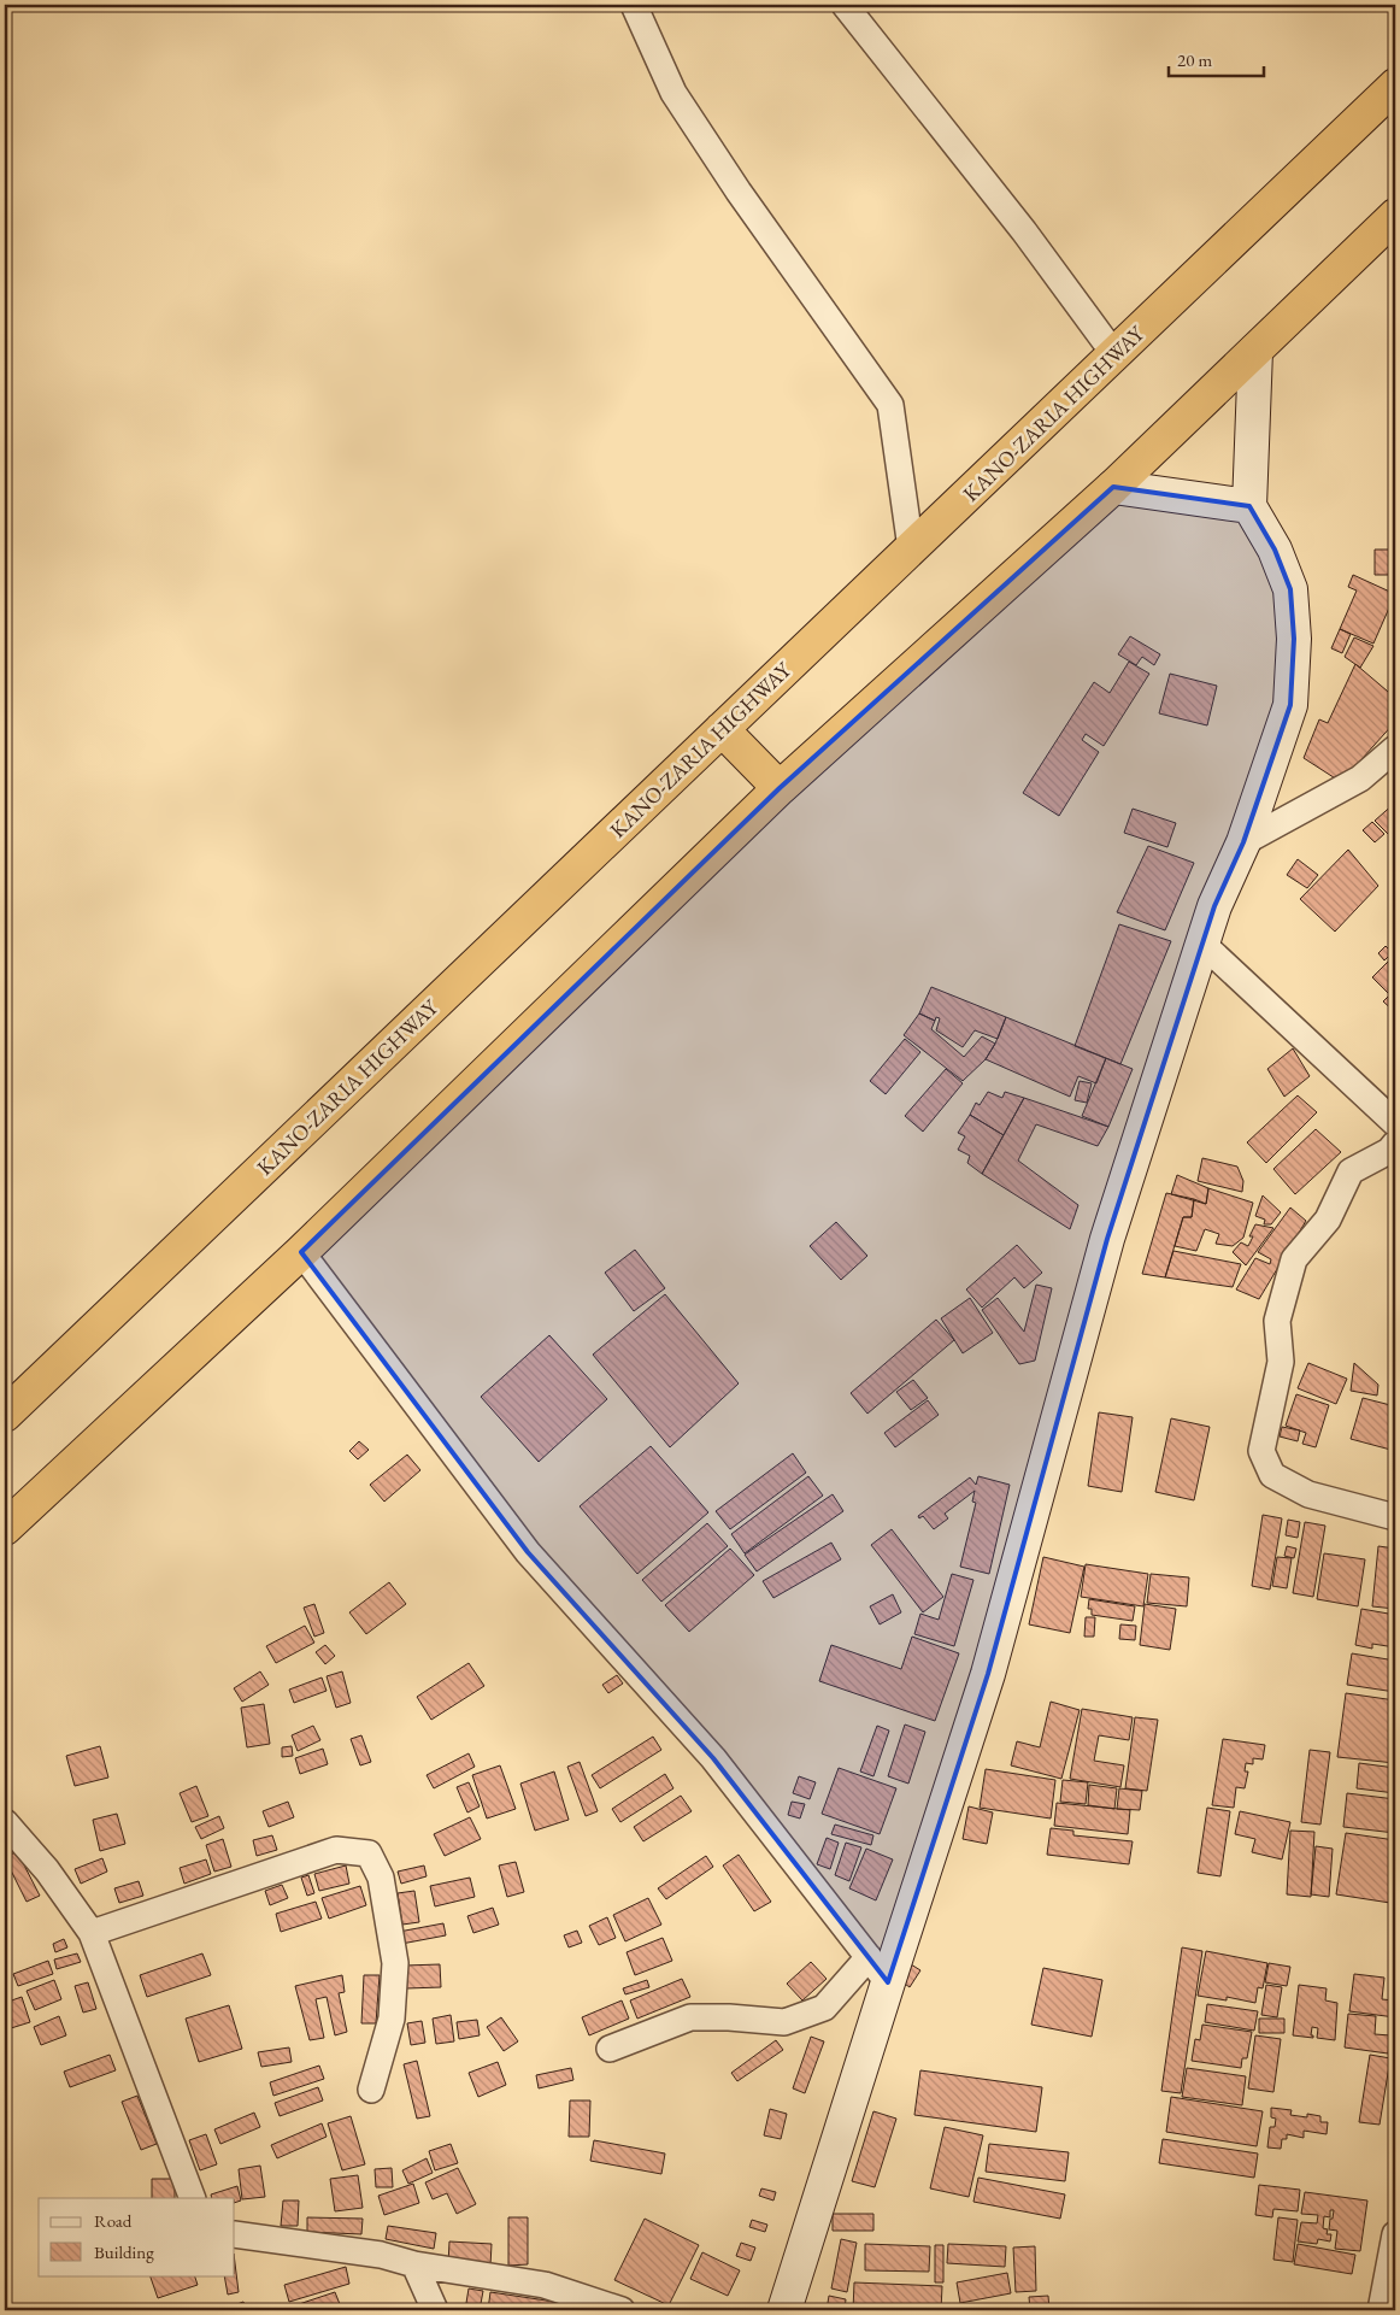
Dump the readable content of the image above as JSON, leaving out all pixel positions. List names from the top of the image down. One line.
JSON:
{"streets":{"highway":["KANO-ZARIA HIGHWAY"]},"legend":["Road","Building"],"scale_bar":"20 m"}
